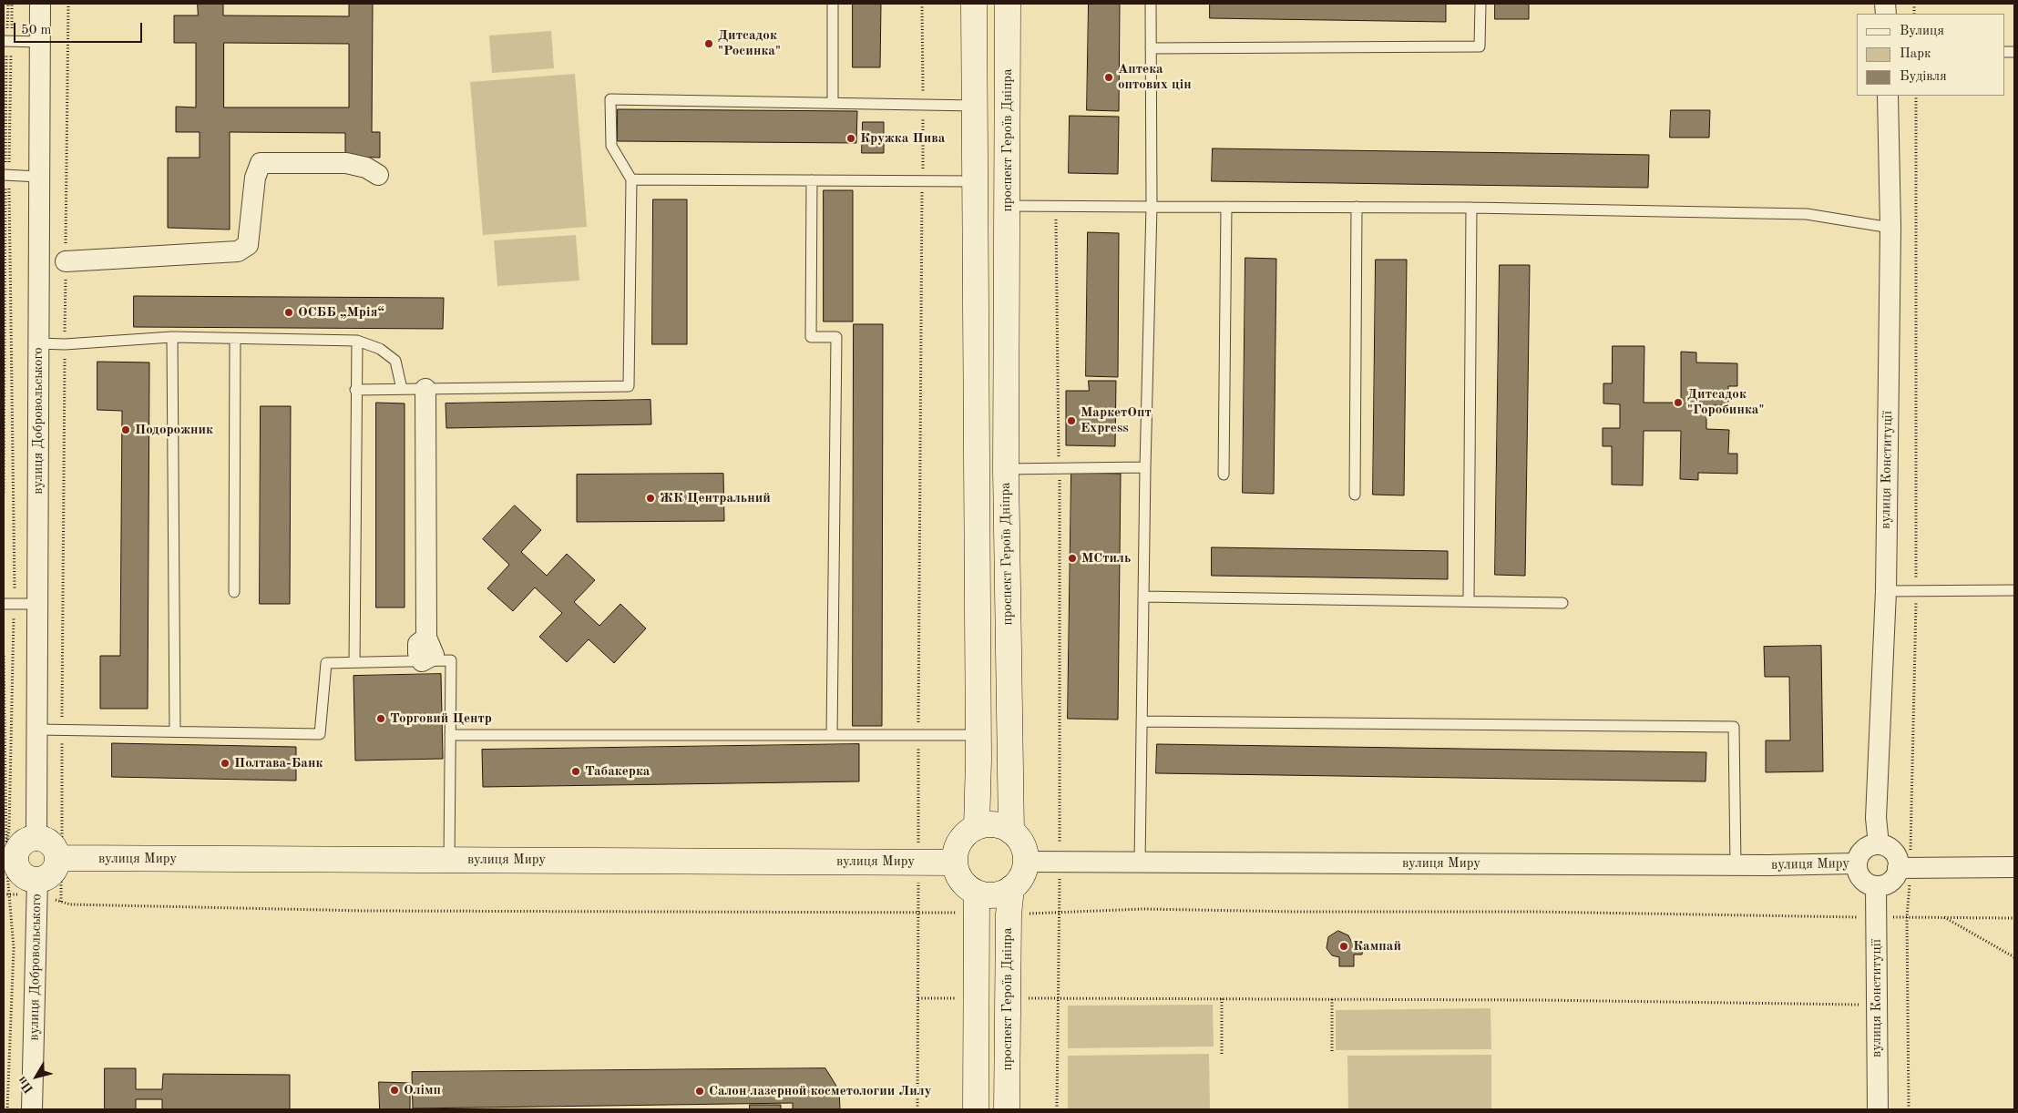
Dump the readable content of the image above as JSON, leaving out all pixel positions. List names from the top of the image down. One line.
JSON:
{"streets":{"street":["проспект Героїв Дніпра","вулиця Добровольського","вулиця Конституції","вулиця Миру"]},"crossings":[["проспект Героїв Дніпра","вулиця Миру"],["вулиця Добровольського","вулиця Миру"],["вулиця Конституції","вулиця Миру"]],"places":["Дитсадок \"Росинка\"","Аптека оптових цін","Кружка Пива","ОСББ „Мрія“","Дитсадок \"Горобинка\"","МаркетОпт Express","Подорожник","ЖК Центральний","МСтиль","Торговий Центр","Полтава-Банк","Табакерка","Кампай","Олімп","Салон лазерной косметологии Лилу"],"legend":["Вулиця","Парк","Будівля"],"scale_bar":"50 m","north":"bottom left"}
